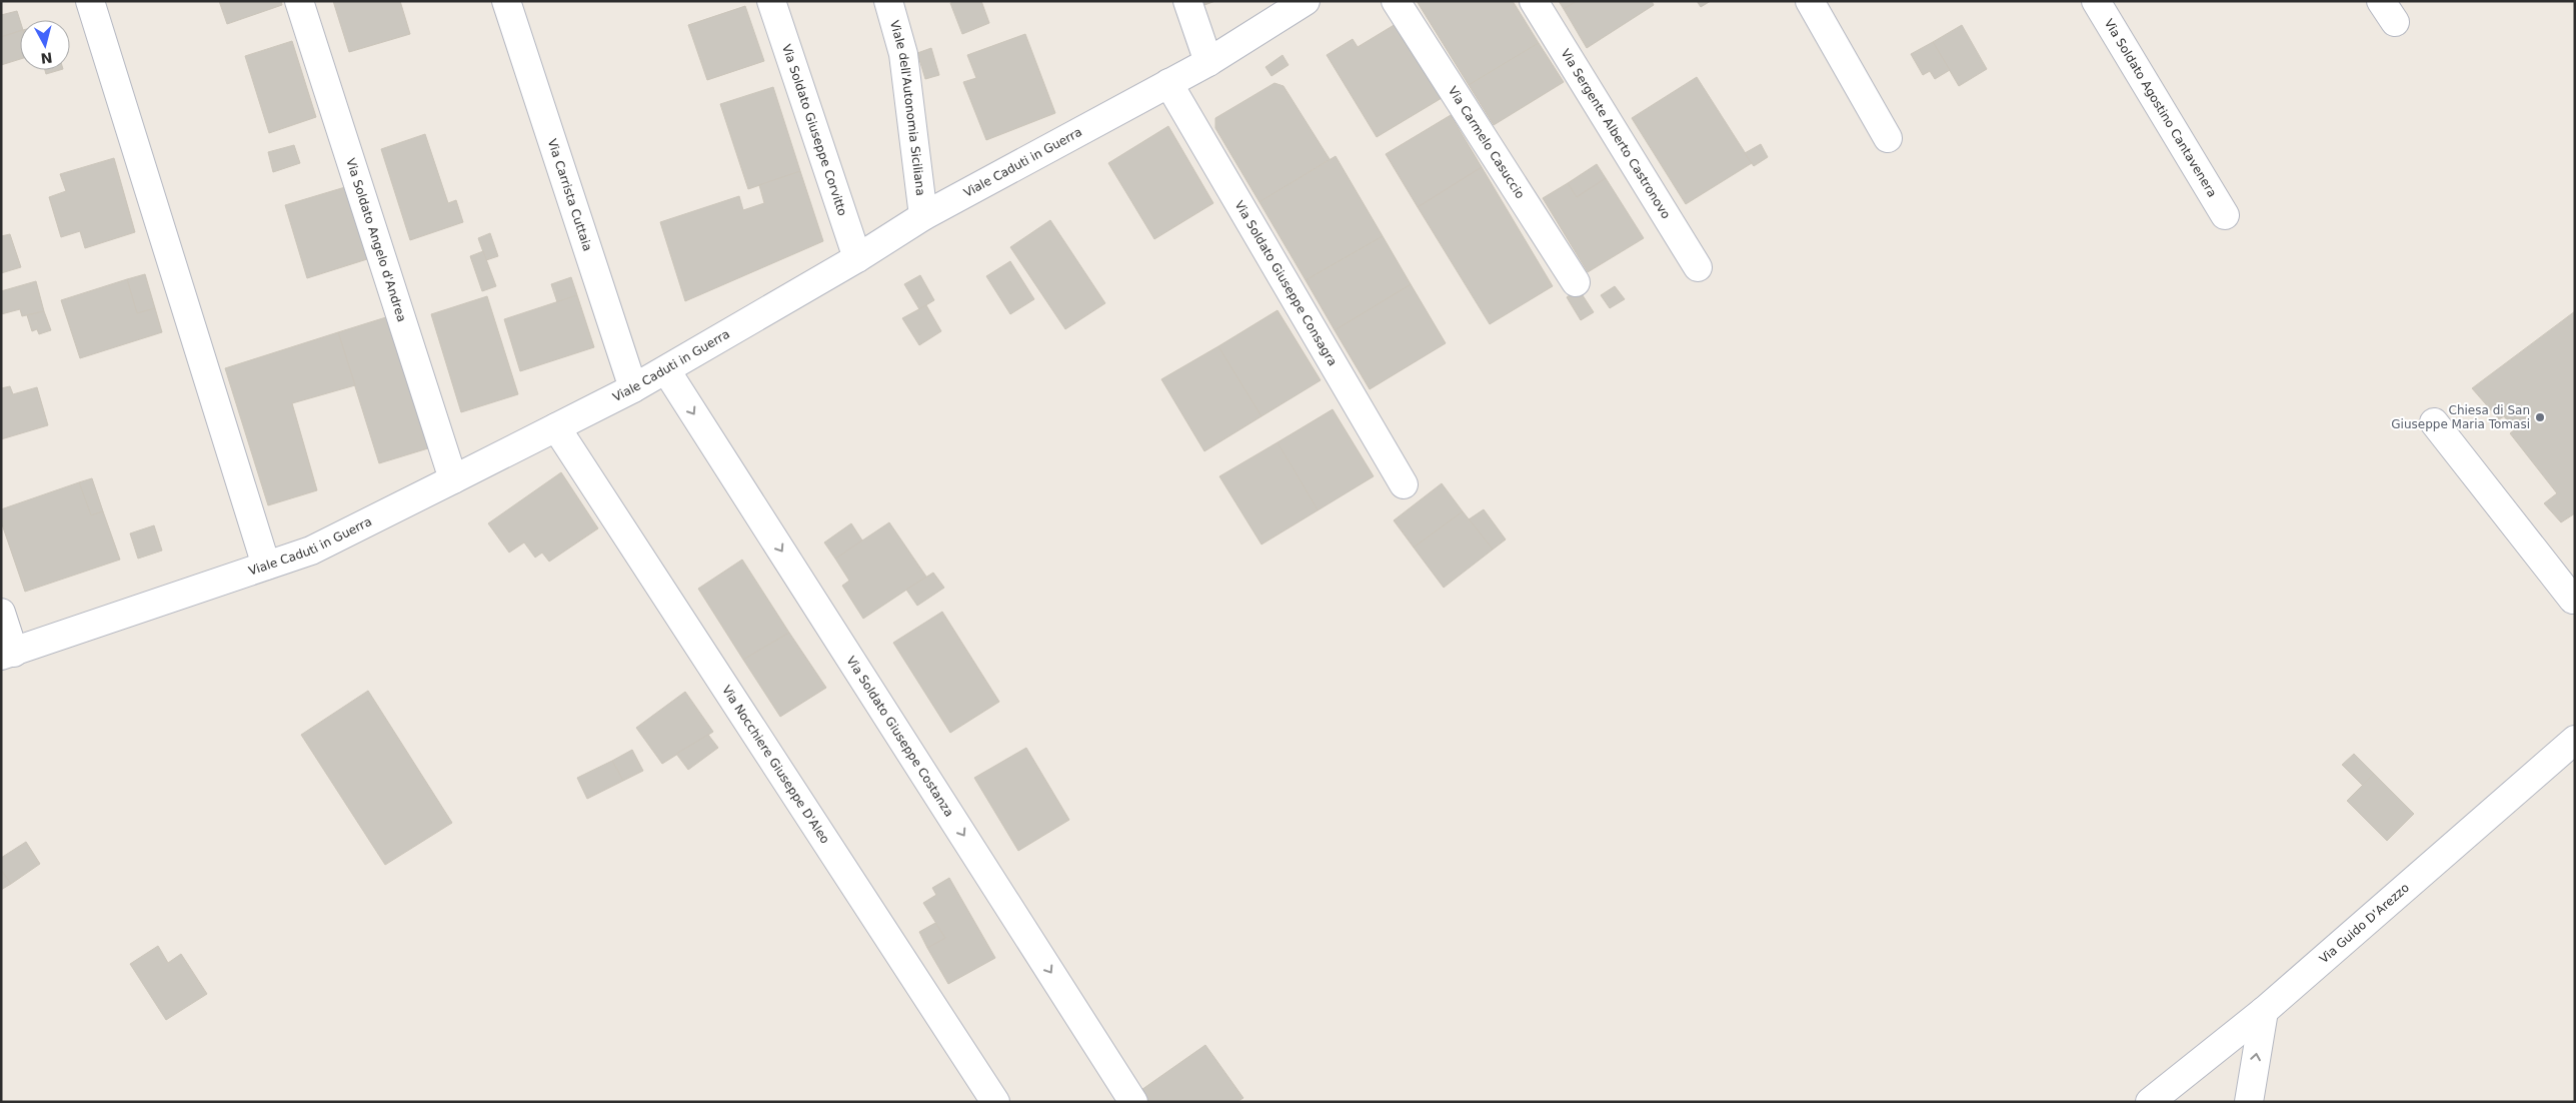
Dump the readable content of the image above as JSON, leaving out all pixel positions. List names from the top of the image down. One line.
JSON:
{"streets":{"street":["Viale dell'Autonomia Siciliana","Via Soldato Agostino Cantavenera","Via Soldato Giuseppe Corvitto","Via Sergente Alberto Castronovo","Via Carmelo Casuccio","Viale Caduti in Guerra","Via Carrista Cuttaia","Via Soldato Angelo d'Andrea","Via Soldato Giuseppe Consagra","Via Soldato Giuseppe Costanza","Via Nocchiere Giuseppe D'Aleo","Via Guido D'Arezzo"]},"crossings":[["Viale dell'Autonomia Siciliana","Viale Caduti in Guerra"],["Via Soldato Giuseppe Corvitto","Viale Caduti in Guerra"],["Viale Caduti in Guerra","Via Carrista Cuttaia"],["Viale Caduti in Guerra","Via Soldato Angelo d'Andrea"],["Viale Caduti in Guerra","Via Soldato Giuseppe Consagra"],["Viale Caduti in Guerra","Via Soldato Giuseppe Costanza"],["Viale Caduti in Guerra","Via Nocchiere Giuseppe D'Aleo"]],"one_way":["Via Soldato Giuseppe Costanza"],"places":["Chiesa di San Giuseppe Maria Tomasi"],"north":"bottom"}
